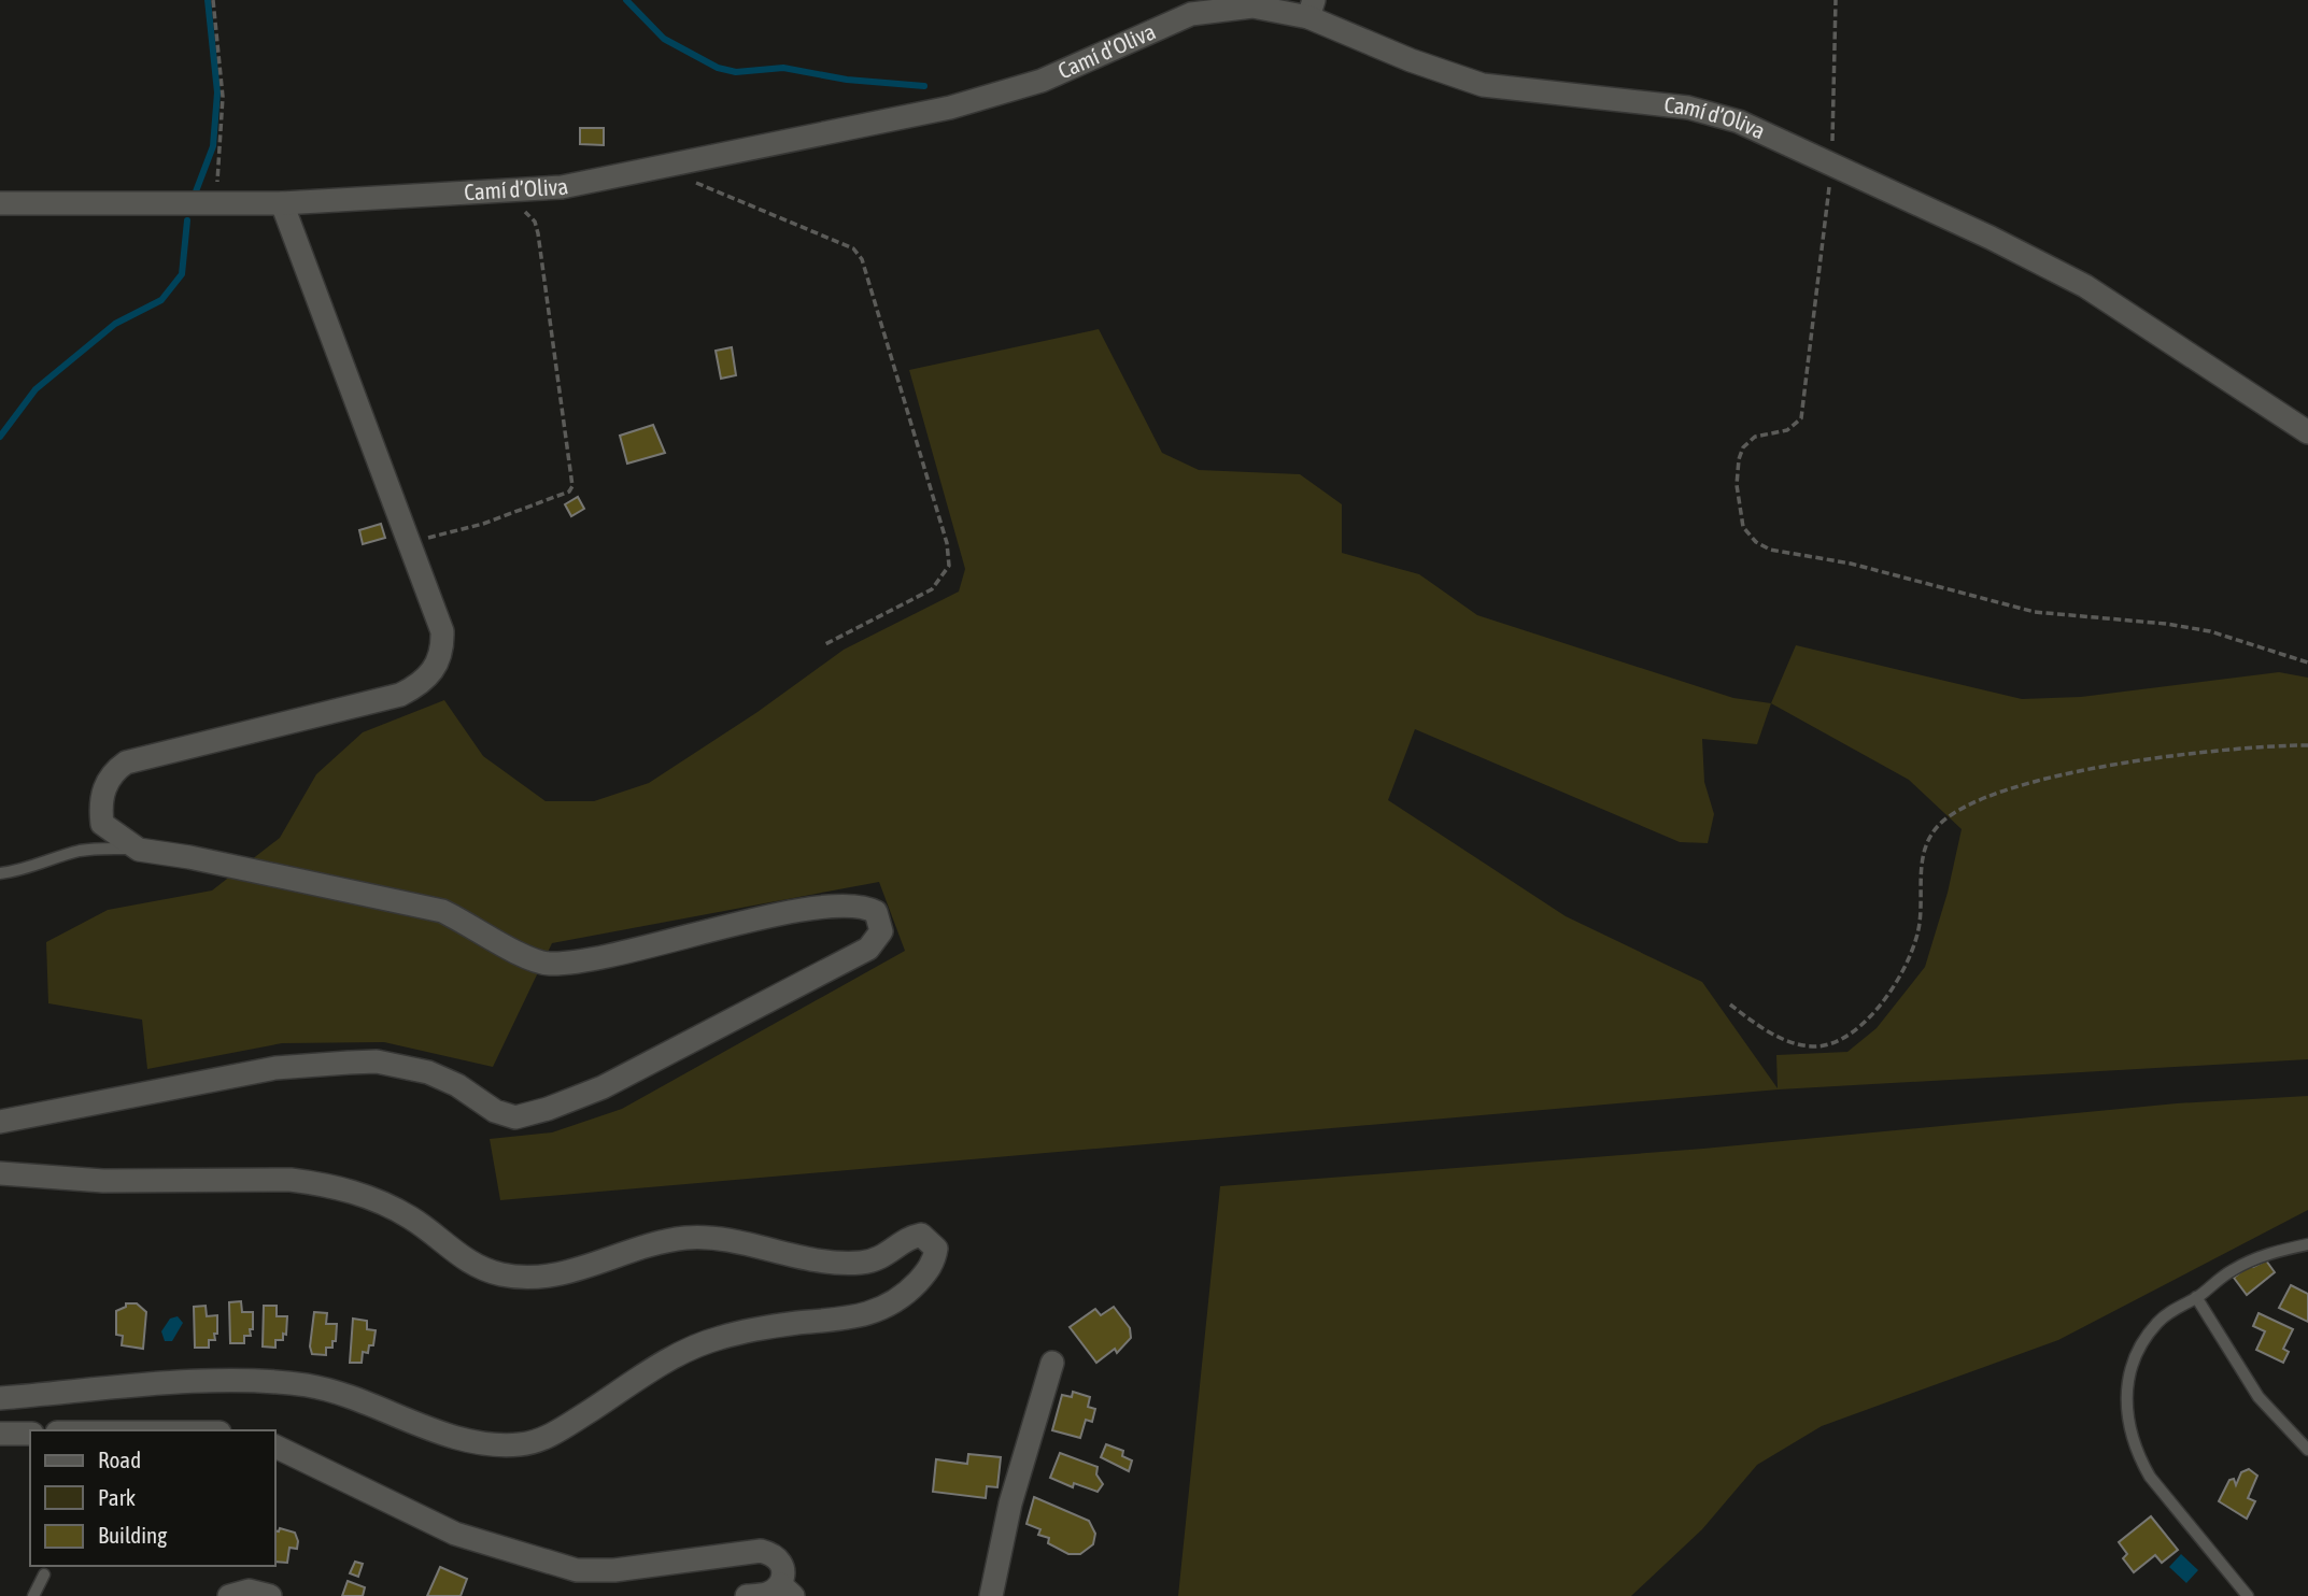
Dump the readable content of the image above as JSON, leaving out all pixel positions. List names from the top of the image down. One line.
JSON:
{"streets":{"street":["Camí d’Oliva"]},"legend":["Road","Park","Building"]}
